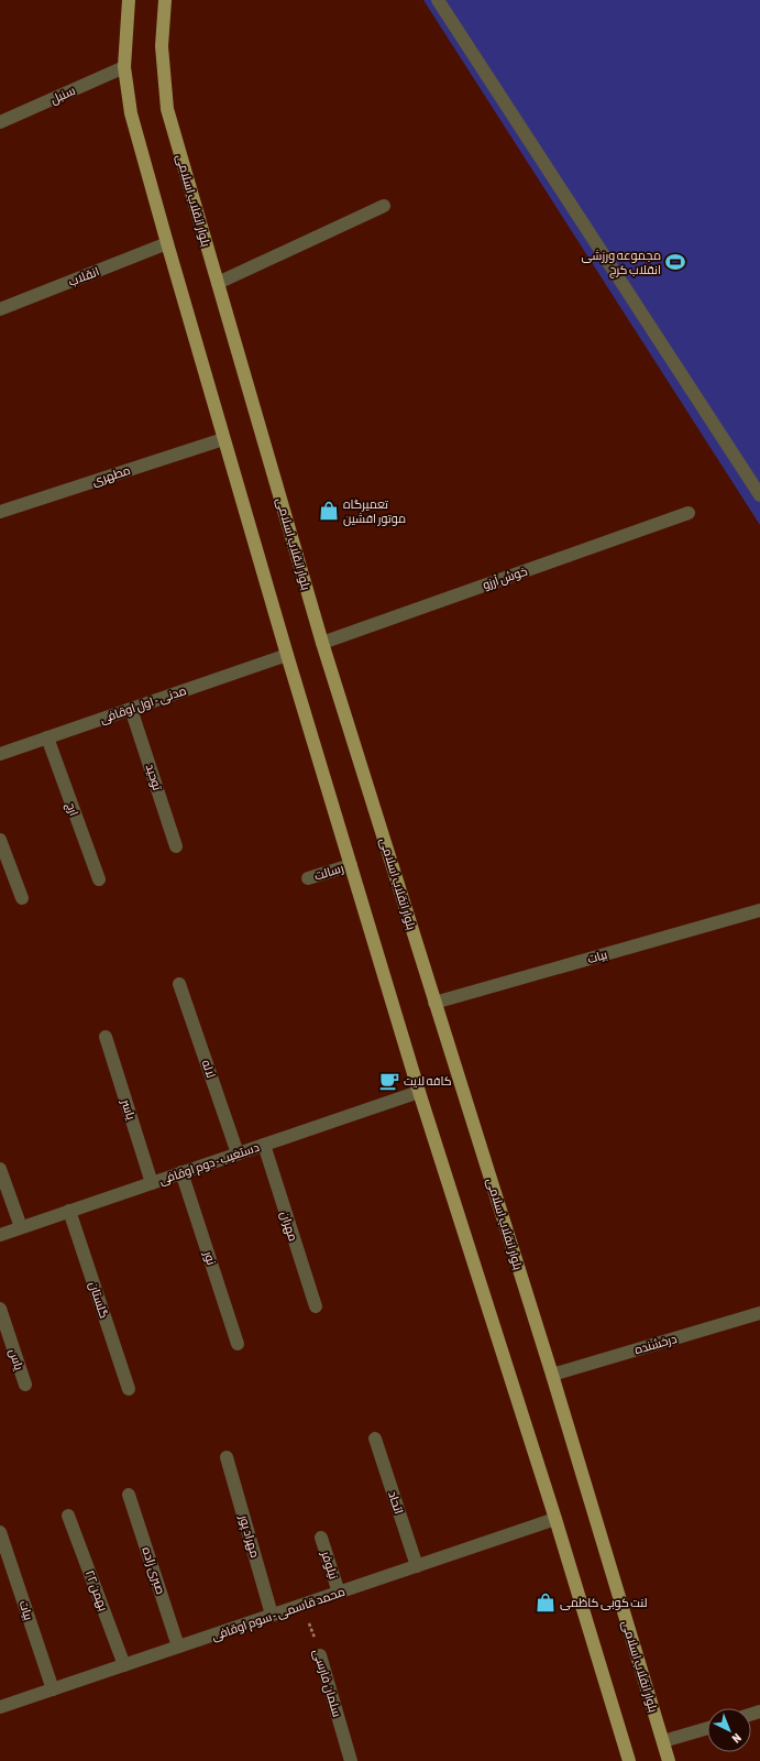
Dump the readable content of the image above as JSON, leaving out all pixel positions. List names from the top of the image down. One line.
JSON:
{"streets":{"main road":["بلوار انقلاب اسلامی"],"street":["سنبل","انقلاب","مطهری","خوش آرزو","مدنی - اول اوقافی","توحید","ارج","رسالت","بیات","لاله","یاسر","دستغیب - دوم اوقافی","مهران","نور","گلستان","درخشنده","یاس","اتحاد","مهراد پور","نیلوفر","صبری زاده","۲۲ بهمن","محمد قاسمی - سوم اوقافی","سلمان فارسی"]},"crossings":[["بلوار انقلاب اسلامی","خوش آرزو"],["بلوار انقلاب اسلامی","بیات"],["بلوار انقلاب اسلامی","درخشنده"],["مدنی - اول اوقافی","توحید"],["مدنی - اول اوقافی","ارج"],["بیات","محمد قاسمی - سوم اوقافی"],["لاله","دستغیب - دوم اوقافی"],["یاسر","دستغیب - دوم اوقافی"],["دستغیب - دوم اوقافی","مهران"],["دستغیب - دوم اوقافی","نور"],["دستغیب - دوم اوقافی","گلستان"],["اتحاد","محمد قاسمی - سوم اوقافی"],["مهراد پور","محمد قاسمی - سوم اوقافی"],["نیلوفر","محمد قاسمی - سوم اوقافی"],["صبری زاده","محمد قاسمی - سوم اوقافی"],["۲۲ بهمن","محمد قاسمی - سوم اوقافی"],["محمد قاسمی - سوم اوقافی","سلمان فارسی"]],"places":{"sports":["مجموعه ورزشی انقلاب کرج"],"shop":["تعمیرگاه موتور افشین","لنت کوبی کاظمی"],"cafe":["کافه لایت"]},"north":"bottom right"}
